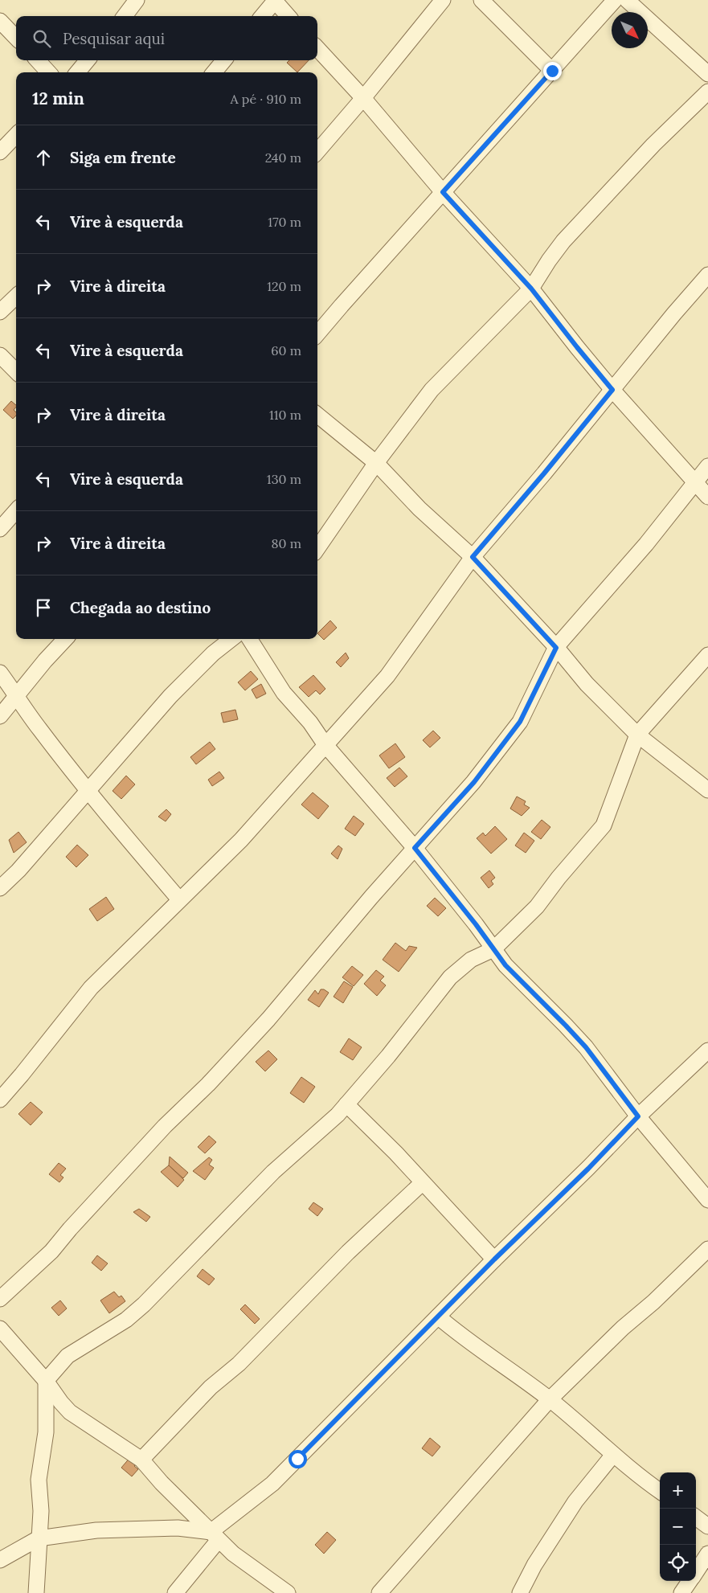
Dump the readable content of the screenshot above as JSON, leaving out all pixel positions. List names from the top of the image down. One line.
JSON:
{"north":"bottom right","page":{"search":"Pesquisar aqui","heading":["12 min","A pé · 910 m"],"list":[["Siga em frente","240 m"],["Vire à esquerda","170 m"],["Vire à direita","120 m"],["Vire à esquerda","60 m"],["Vire à direita","110 m"],["Vire à esquerda","130 m"],["Vire à direita","80 m"],"Chegada ao destino"],"map_buttons":["+","−"]}}
